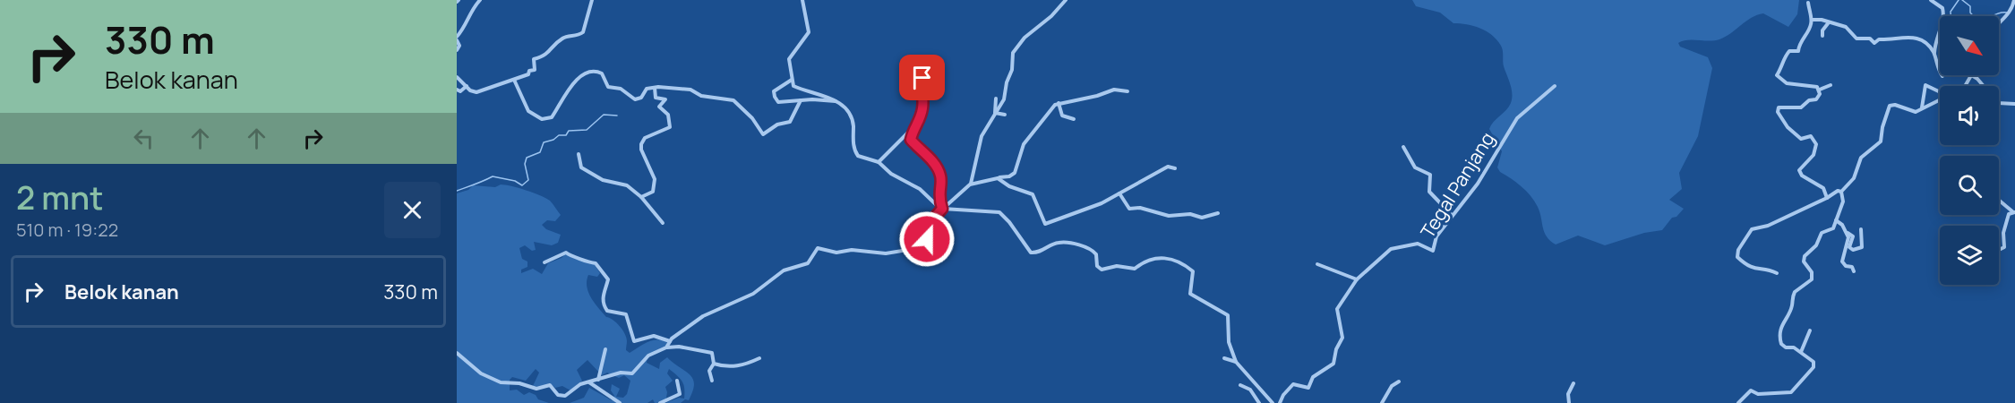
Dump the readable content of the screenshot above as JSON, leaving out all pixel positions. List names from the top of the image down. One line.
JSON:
{"streets":{"street":["Tegal Panjang"]},"north":"bottom right","page":{"turn":["330 m","Belok kanan"],"heading":["2 mnt","510 m · 19:22"],"list":[{"name":"Belok kanan","value":"330 m"}]}}
